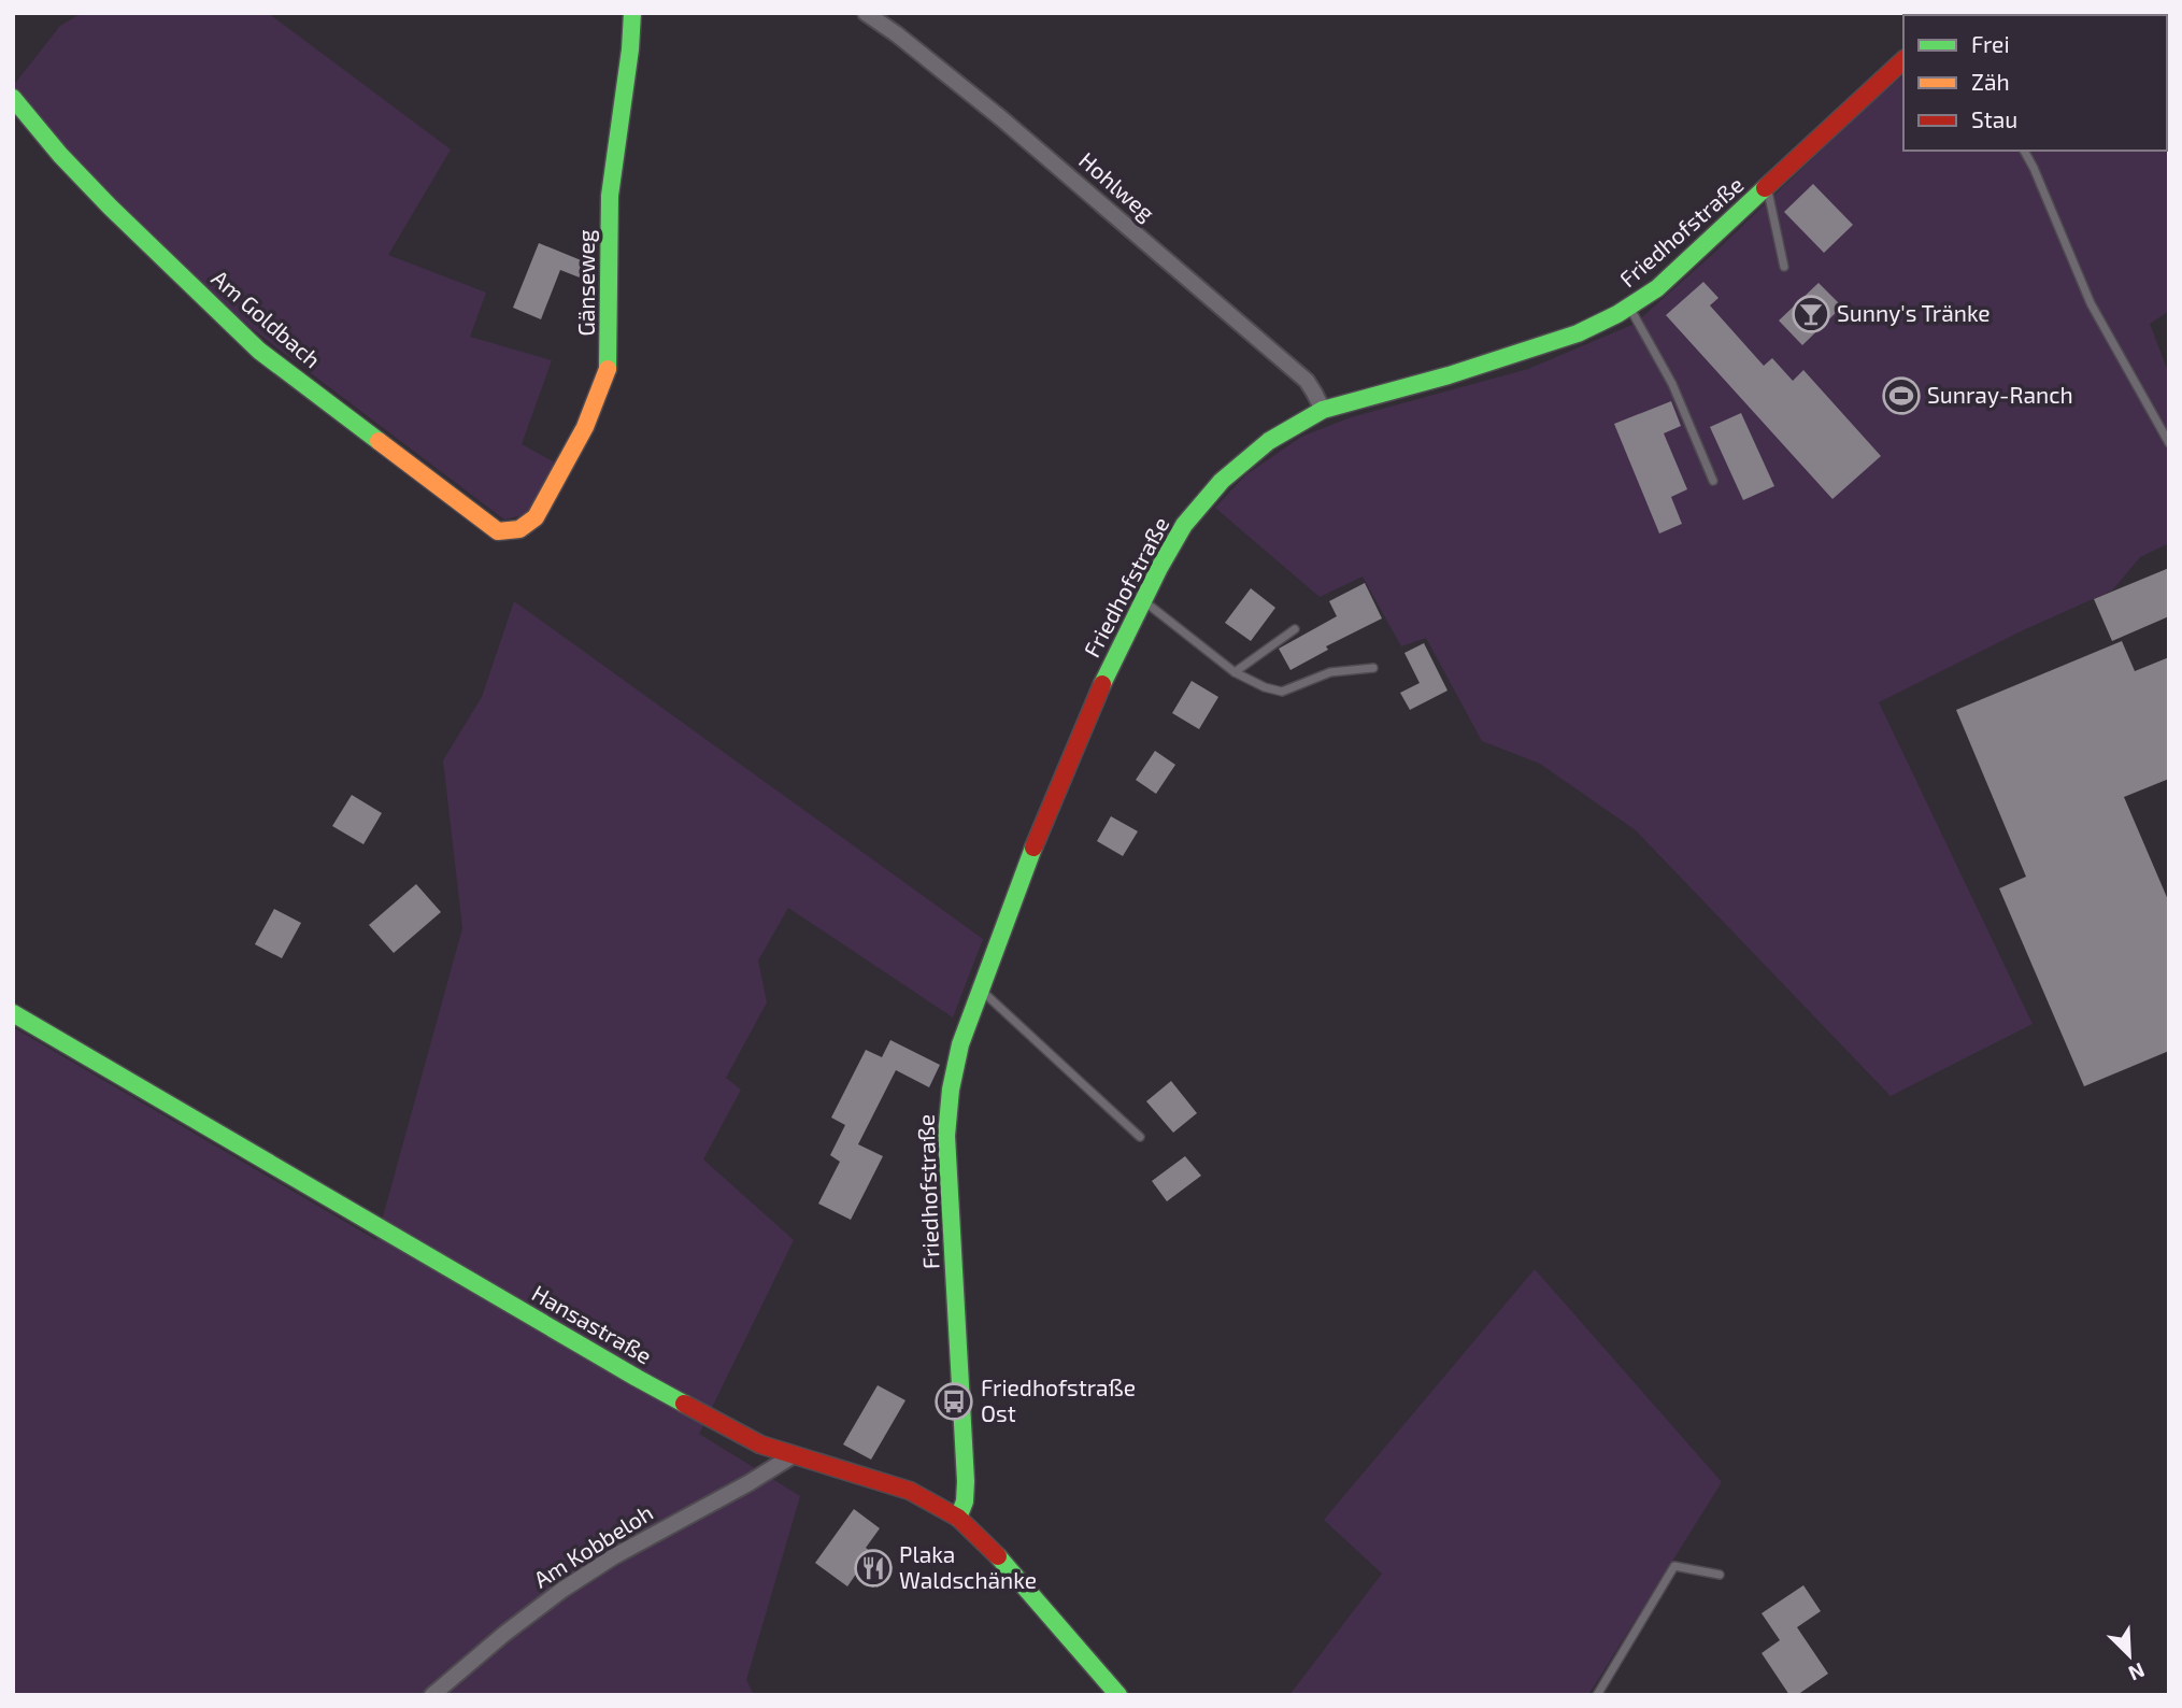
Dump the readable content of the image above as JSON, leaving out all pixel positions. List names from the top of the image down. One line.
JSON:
{"streets":{"street":["Hohlweg","Friedhofstraße","Gänseweg","Am Goldbach","Hansastraße","Am Kobbeloh"]},"crossings":[["Hohlweg","Friedhofstraße"],["Friedhofstraße","Hansastraße"],["Gänseweg","Am Goldbach"],["Hansastraße","Am Kobbeloh"]],"places":{"bar":["Sunny's Tränke"],"sports":["Sunray-Ranch"],"bus stop":["Friedhofstraße Ost"],"restaurant":["Plaka Waldschänke"]},"legend":["Frei","Zäh","Stau"],"north":"bottom right"}
